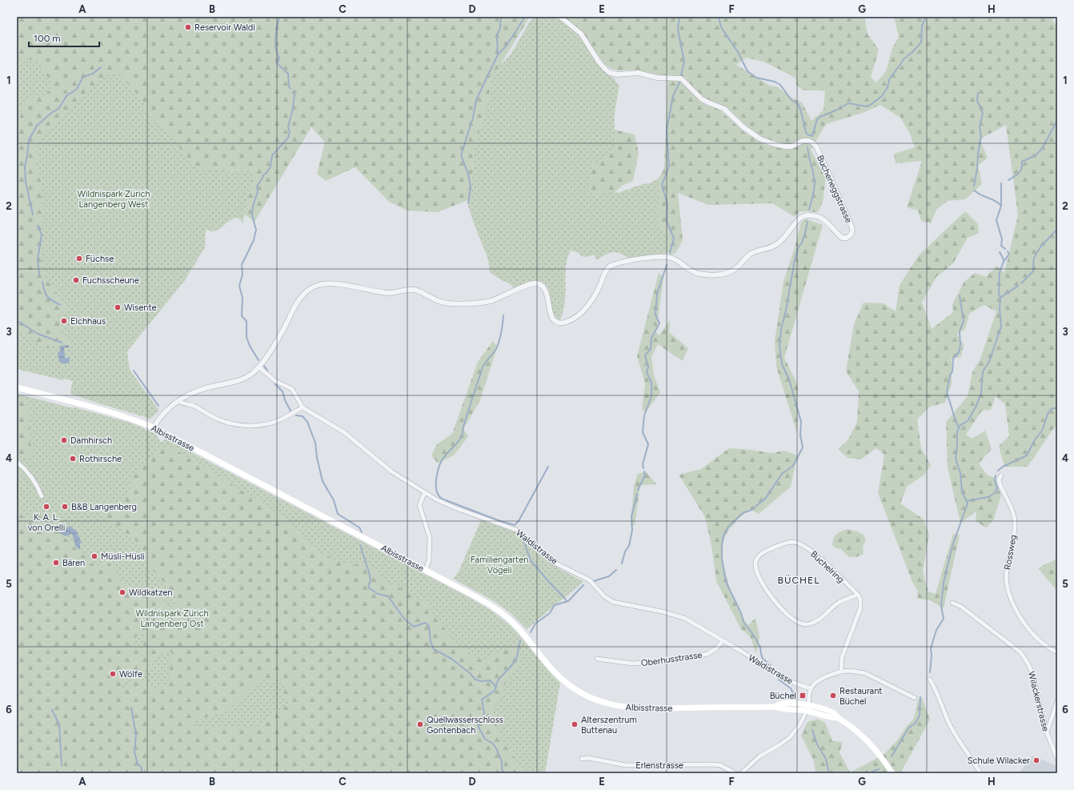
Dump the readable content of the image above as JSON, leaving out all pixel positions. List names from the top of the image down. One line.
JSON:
{"streets":{"main road":["Albisstrasse"],"street":["Bucheneggstrasse","Waldistrasse","Rossweg","Büchelring","Oberhusstrasse","Wilackerstrasse","Erlenstrasse"]},"crossings":[["Bucheneggstrasse","Albisstrasse"],["Bucheneggstrasse","Waldistrasse"],["Waldistrasse","Oberhusstrasse"]],"districts":["BÜCHEL"],"parks":["Wildnispark Zürich Langenberg West","Familiengarten Vögeli","Wildnispark Zürich Langenberg Ost"],"places":{"other":["Reservoir Waldi","Füchse","Fuchsscheune","Wisente","Elchhaus","Damhirsch","Rothirsche","K. A. L. von Orelli","B&B Langenberg","Müsli-Hüsli","Bären","Wildkatzen","Wölfe","Restaurant Büchel","Quellwasserschloss Gontenbach","Alterszentrum Buttenau","Schule Wilacker"],"transit":["Büchel"]},"scale_bar":"100 m","grid":{"columns":["A","B","C","D","E","F","G","H"],"rows":["1","2","3","4","5","6"]}}
